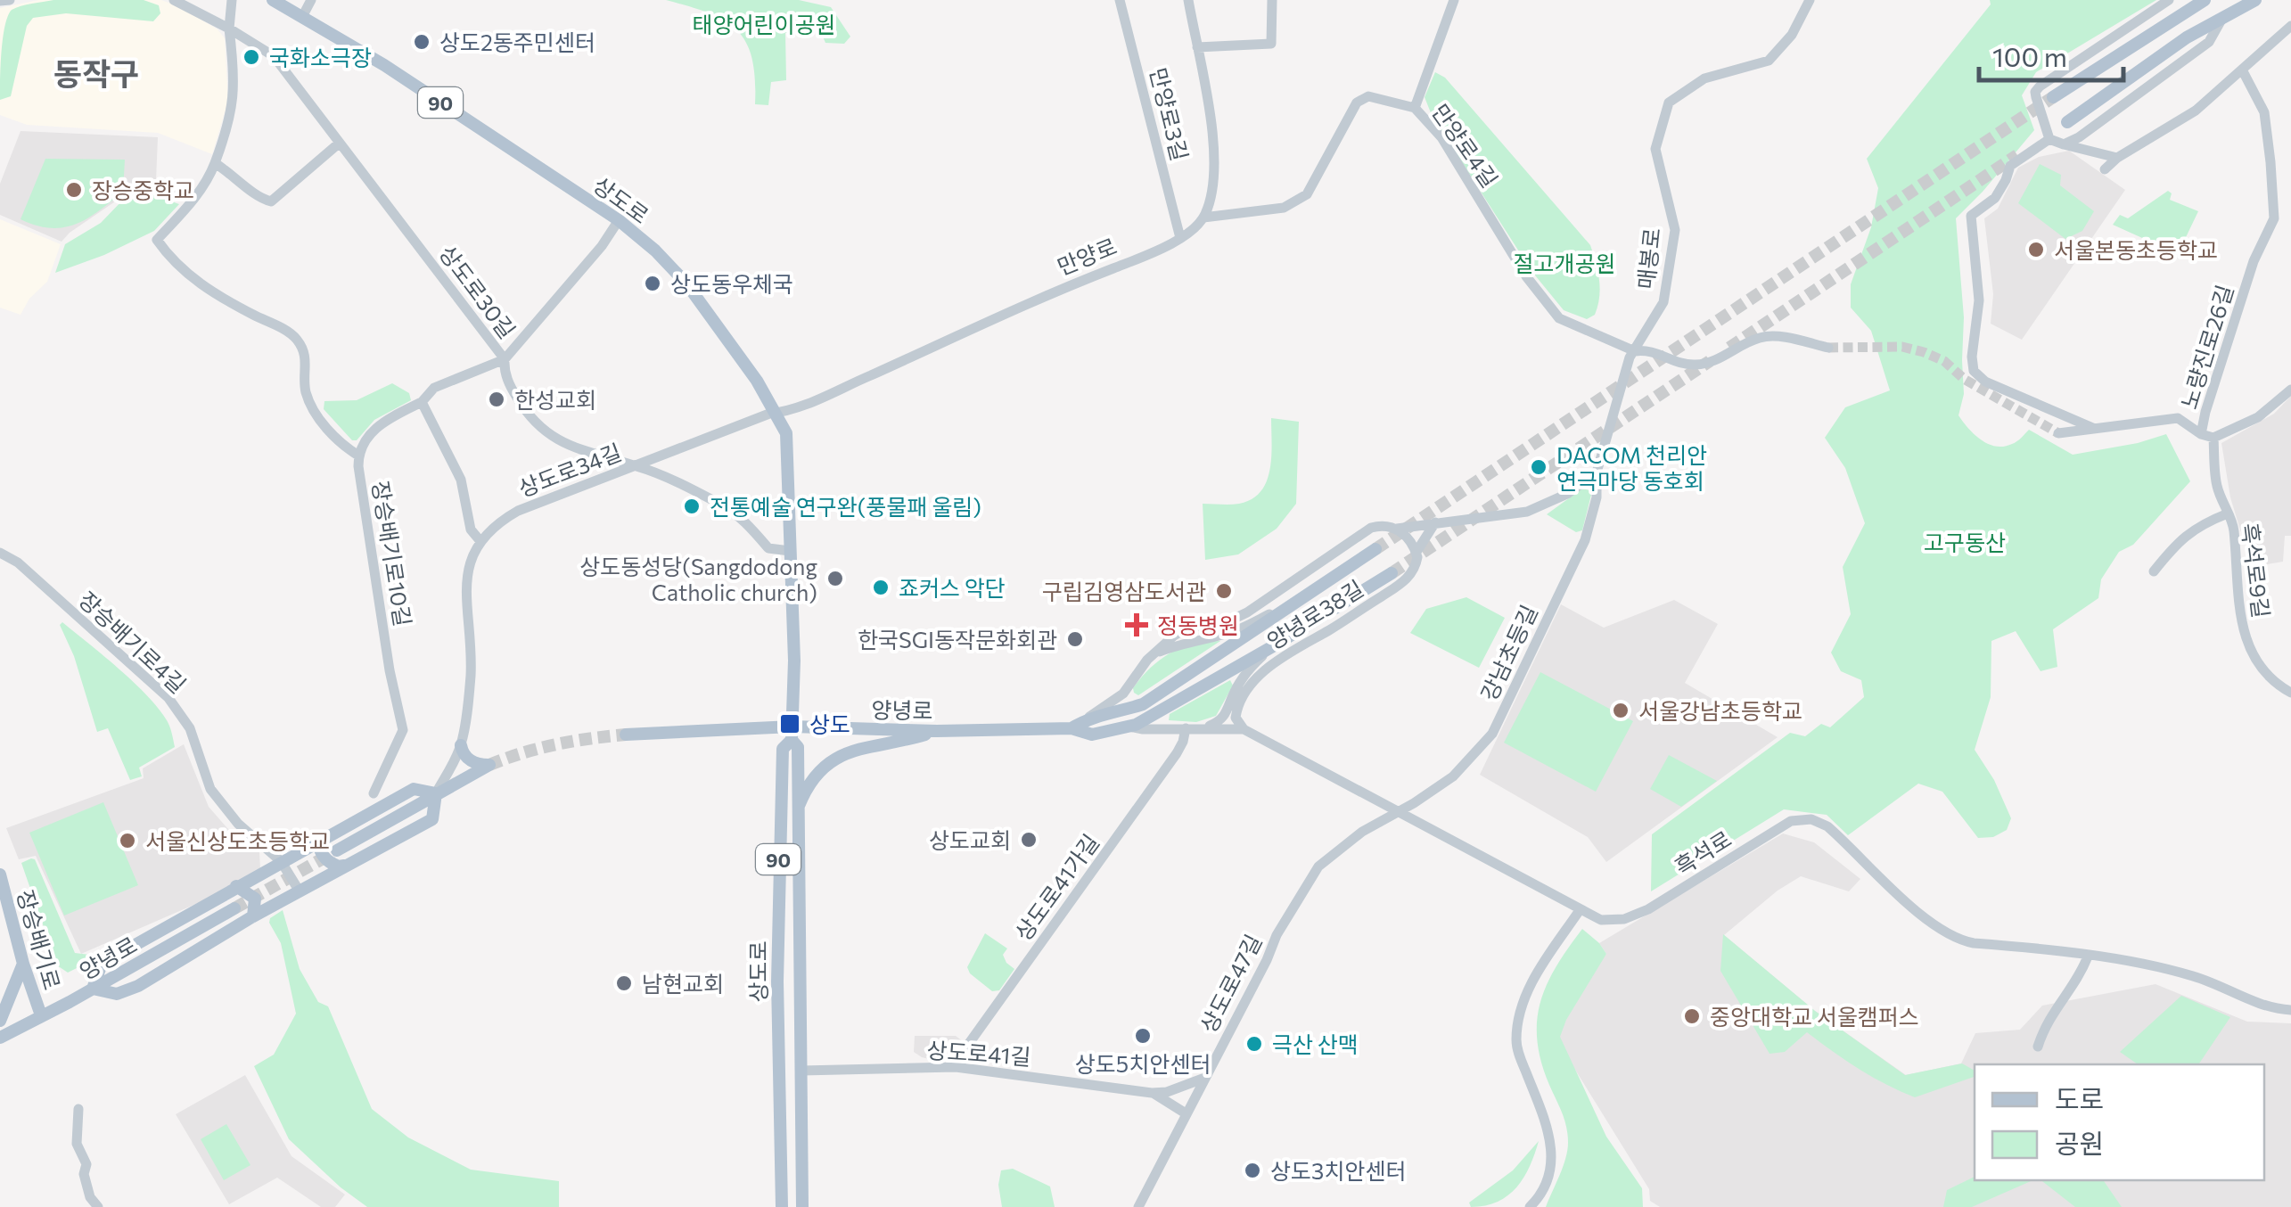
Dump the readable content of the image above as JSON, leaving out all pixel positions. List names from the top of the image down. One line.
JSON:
{"streets":{"main road":["90","상도로","양녕로","장승배기로"],"street":["만양로3길","만양로4길","만양로","매봉로","상도로30길","노량진로26길","상도로34길","장승배기로10길","흑석로9길","양녕로38길","장승배기로4길","강남초등길","흑석로","상도로41가길","상도로47길","상도로41길"]},"crossings":[["만양로3길","만양로"],["만양로4길","만양로"],["만양로4길","매봉로"],["상도로","만양로"],["상도로","상도로34길"],["상도로","양녕로"],["상도로","상도로41길"],["만양로","상도로34길"],["매봉로","강남초등길"],["상도로30길","상도로34길"],["강남초등길","흑석로"],["강남초등길","상도로47길"],["양녕로","흑석로"],["양녕로","장승배기로"],["흑석로","상도로41가길"],["흑석로","상도로47길"],["상도로41가길","상도로41길"],["상도로47길","상도로41길"]],"districts":["동작구"],"parks":["태양어린이공원","절고개공원","고구동산"],"places":{"other":["상도2동주민센터","국화소극장","장승중학교","서울본동초등학교","상도동우체국","한성교회","DACOM 천리안 연극마당 동호회","전통예술 연구완(풍물패 울림)","상도동성당(Sangdodong Catholic church)","죠커스 악단","구립김영삼도서관","한국SGI동작문화회관","서울강남초등학교","상도교회","서울신상도초등학교","남현교회","중앙대학교 서울캠퍼스","상도5치안센터","극산 산맥","상도3치안센터"],"health":["정동병원"],"transit":["상도"]},"legend":["도로","공원"],"scale_bar":"100 m"}
